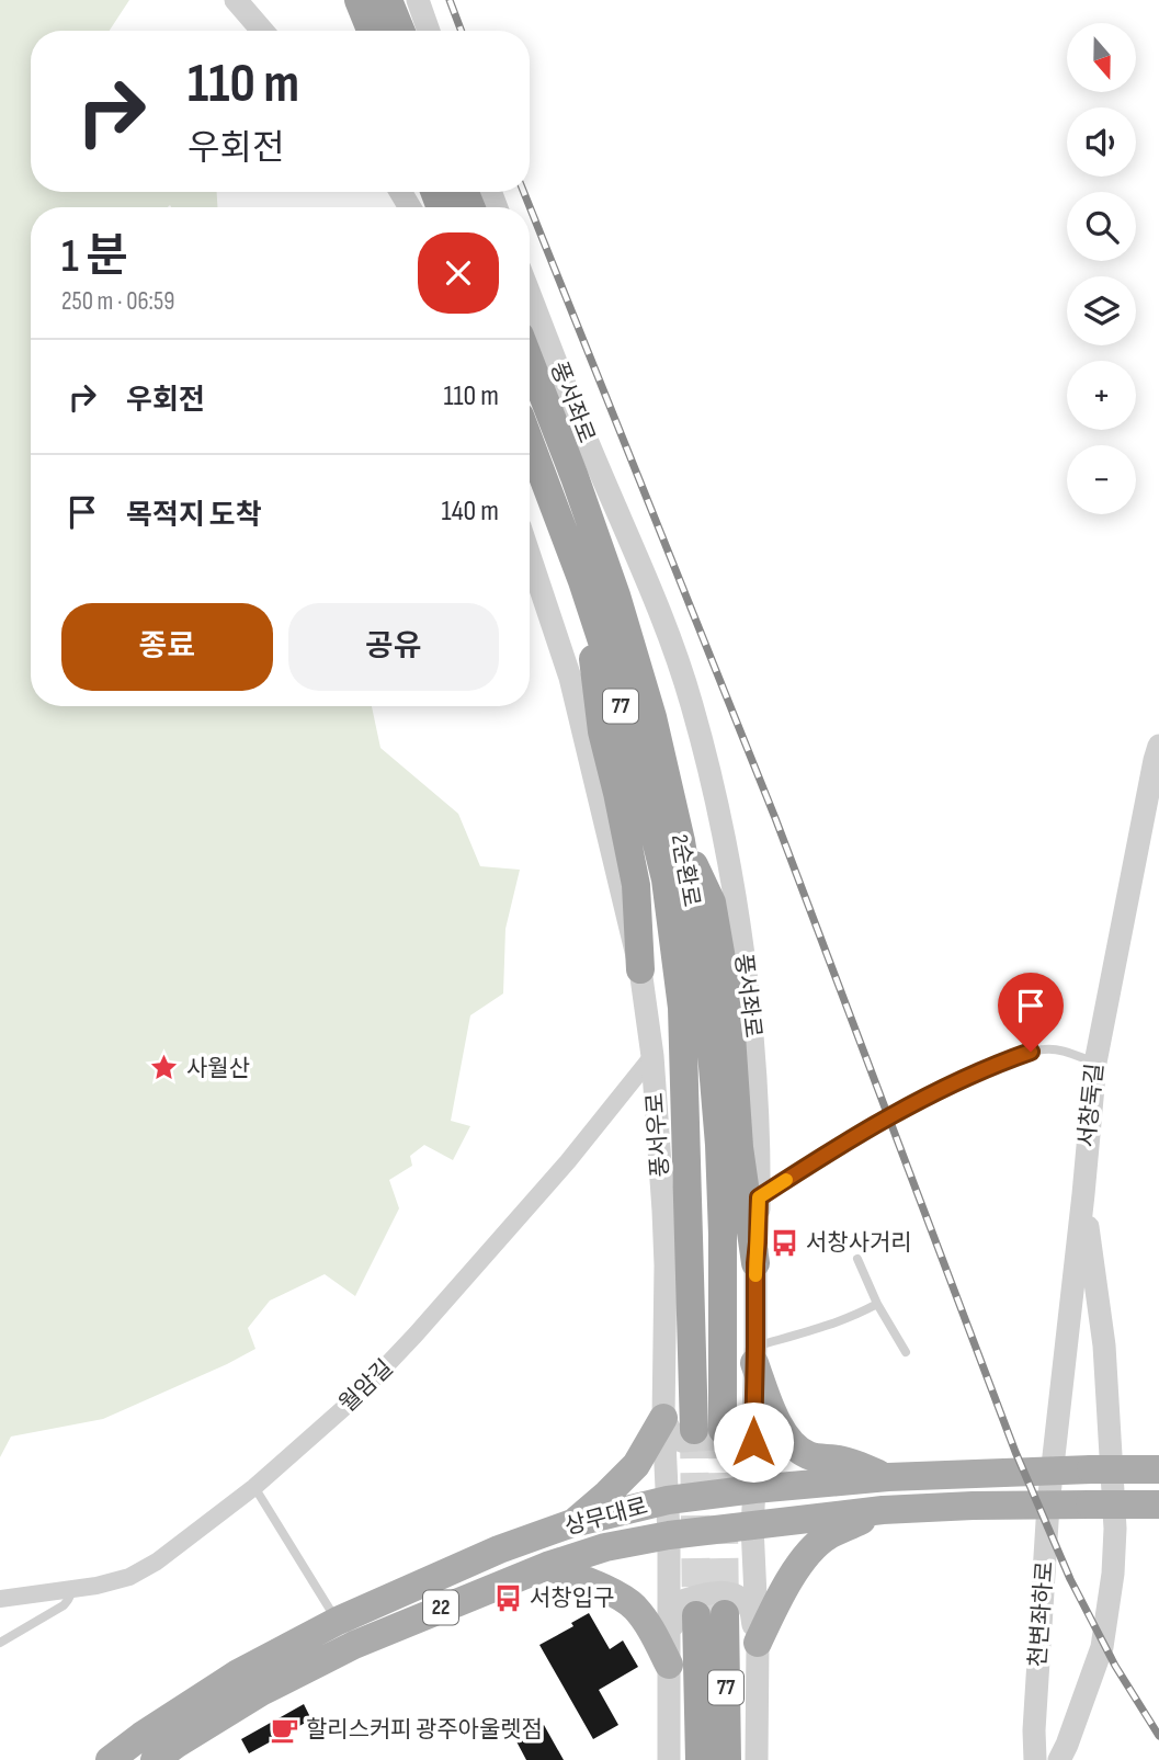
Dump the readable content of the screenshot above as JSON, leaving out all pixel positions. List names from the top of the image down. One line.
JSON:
{"streets":{"highway":["77","2순환로"],"main road":["상무대로","22"],"street":["풍서좌로","서창둑길","풍서우로","월암길","천변좌하로"]},"crossings":[["풍서좌로","상무대로"],["서창둑길","상무대로"],["서창둑길","천변좌하로"],["풍서우로","월암길"],["풍서우로","상무대로"],["상무대로","천변좌하로"]],"places":{"place":["사월산"],"bus stop":["서창사거리","서창입구"],"cafe":["할리스커피 광주아울렛점"]},"north":"bottom","page":{"map_buttons":["+","−"],"turn":["110 m","우회전"],"heading":["1 분","250 m · 06:59"],"list":[{"name":"우회전","value":"110 m"},{"name":"목적지 도착","value":"140 m"}],"buttons":["종료","공유"]}}
